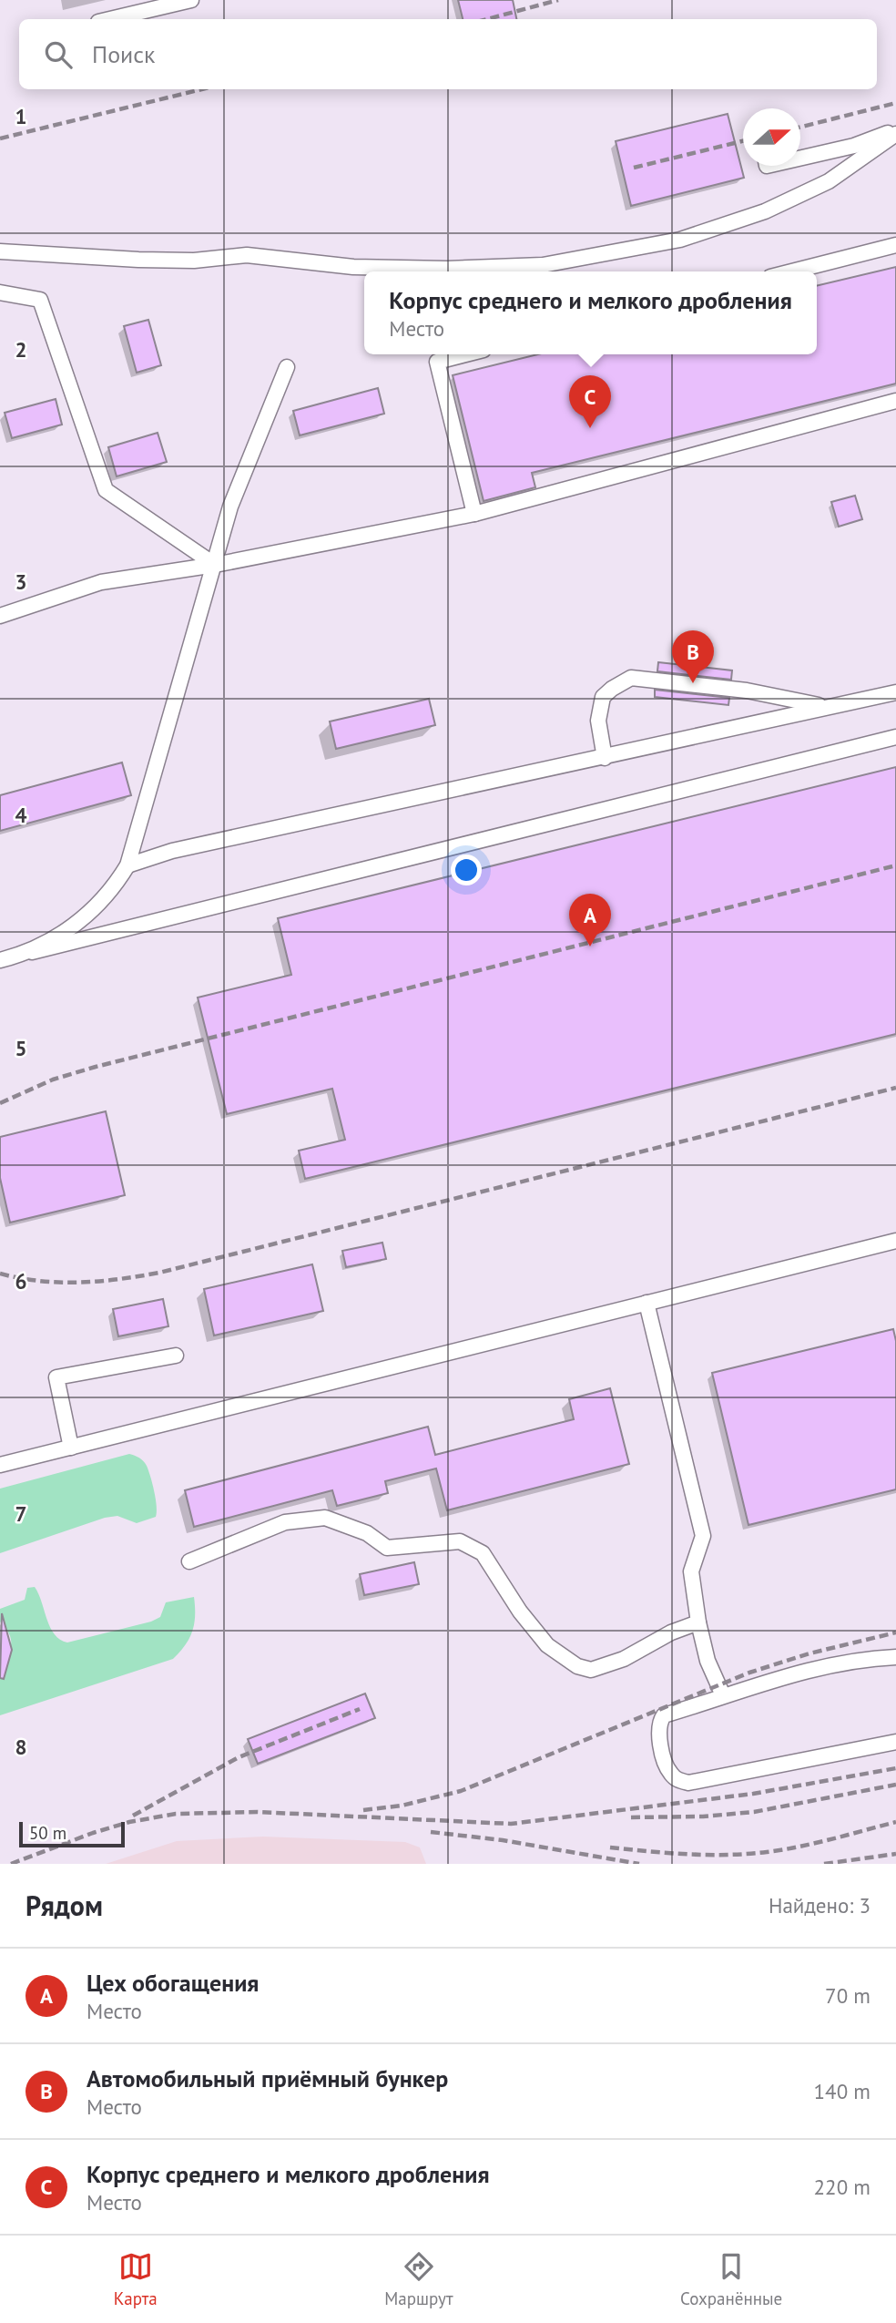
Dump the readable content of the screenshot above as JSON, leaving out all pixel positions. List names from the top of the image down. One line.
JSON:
{"scale_bar":"50 m","north":"right","page":{"search":"Поиск","popup":["Корпус среднего и мелкого дробления","Место"],"pins":["C","B","A"],"scale":"50 m","heading":["Рядом","Найдено: 3"],"list":[{"mark":"A","name":"Цех обогащения","note":"Место","value":"70 m"},{"mark":"B","name":"Автомобильный приёмный бункер","note":"Место","value":"140 m"},{"mark":"C","name":"Корпус среднего и мелкого дробления","note":"Место","value":"220 m"}],"nav":["Карта","Маршрут","Сохранённые"]},"grid":{"rows":["1","2","3","4","5","6","7","8"]}}
